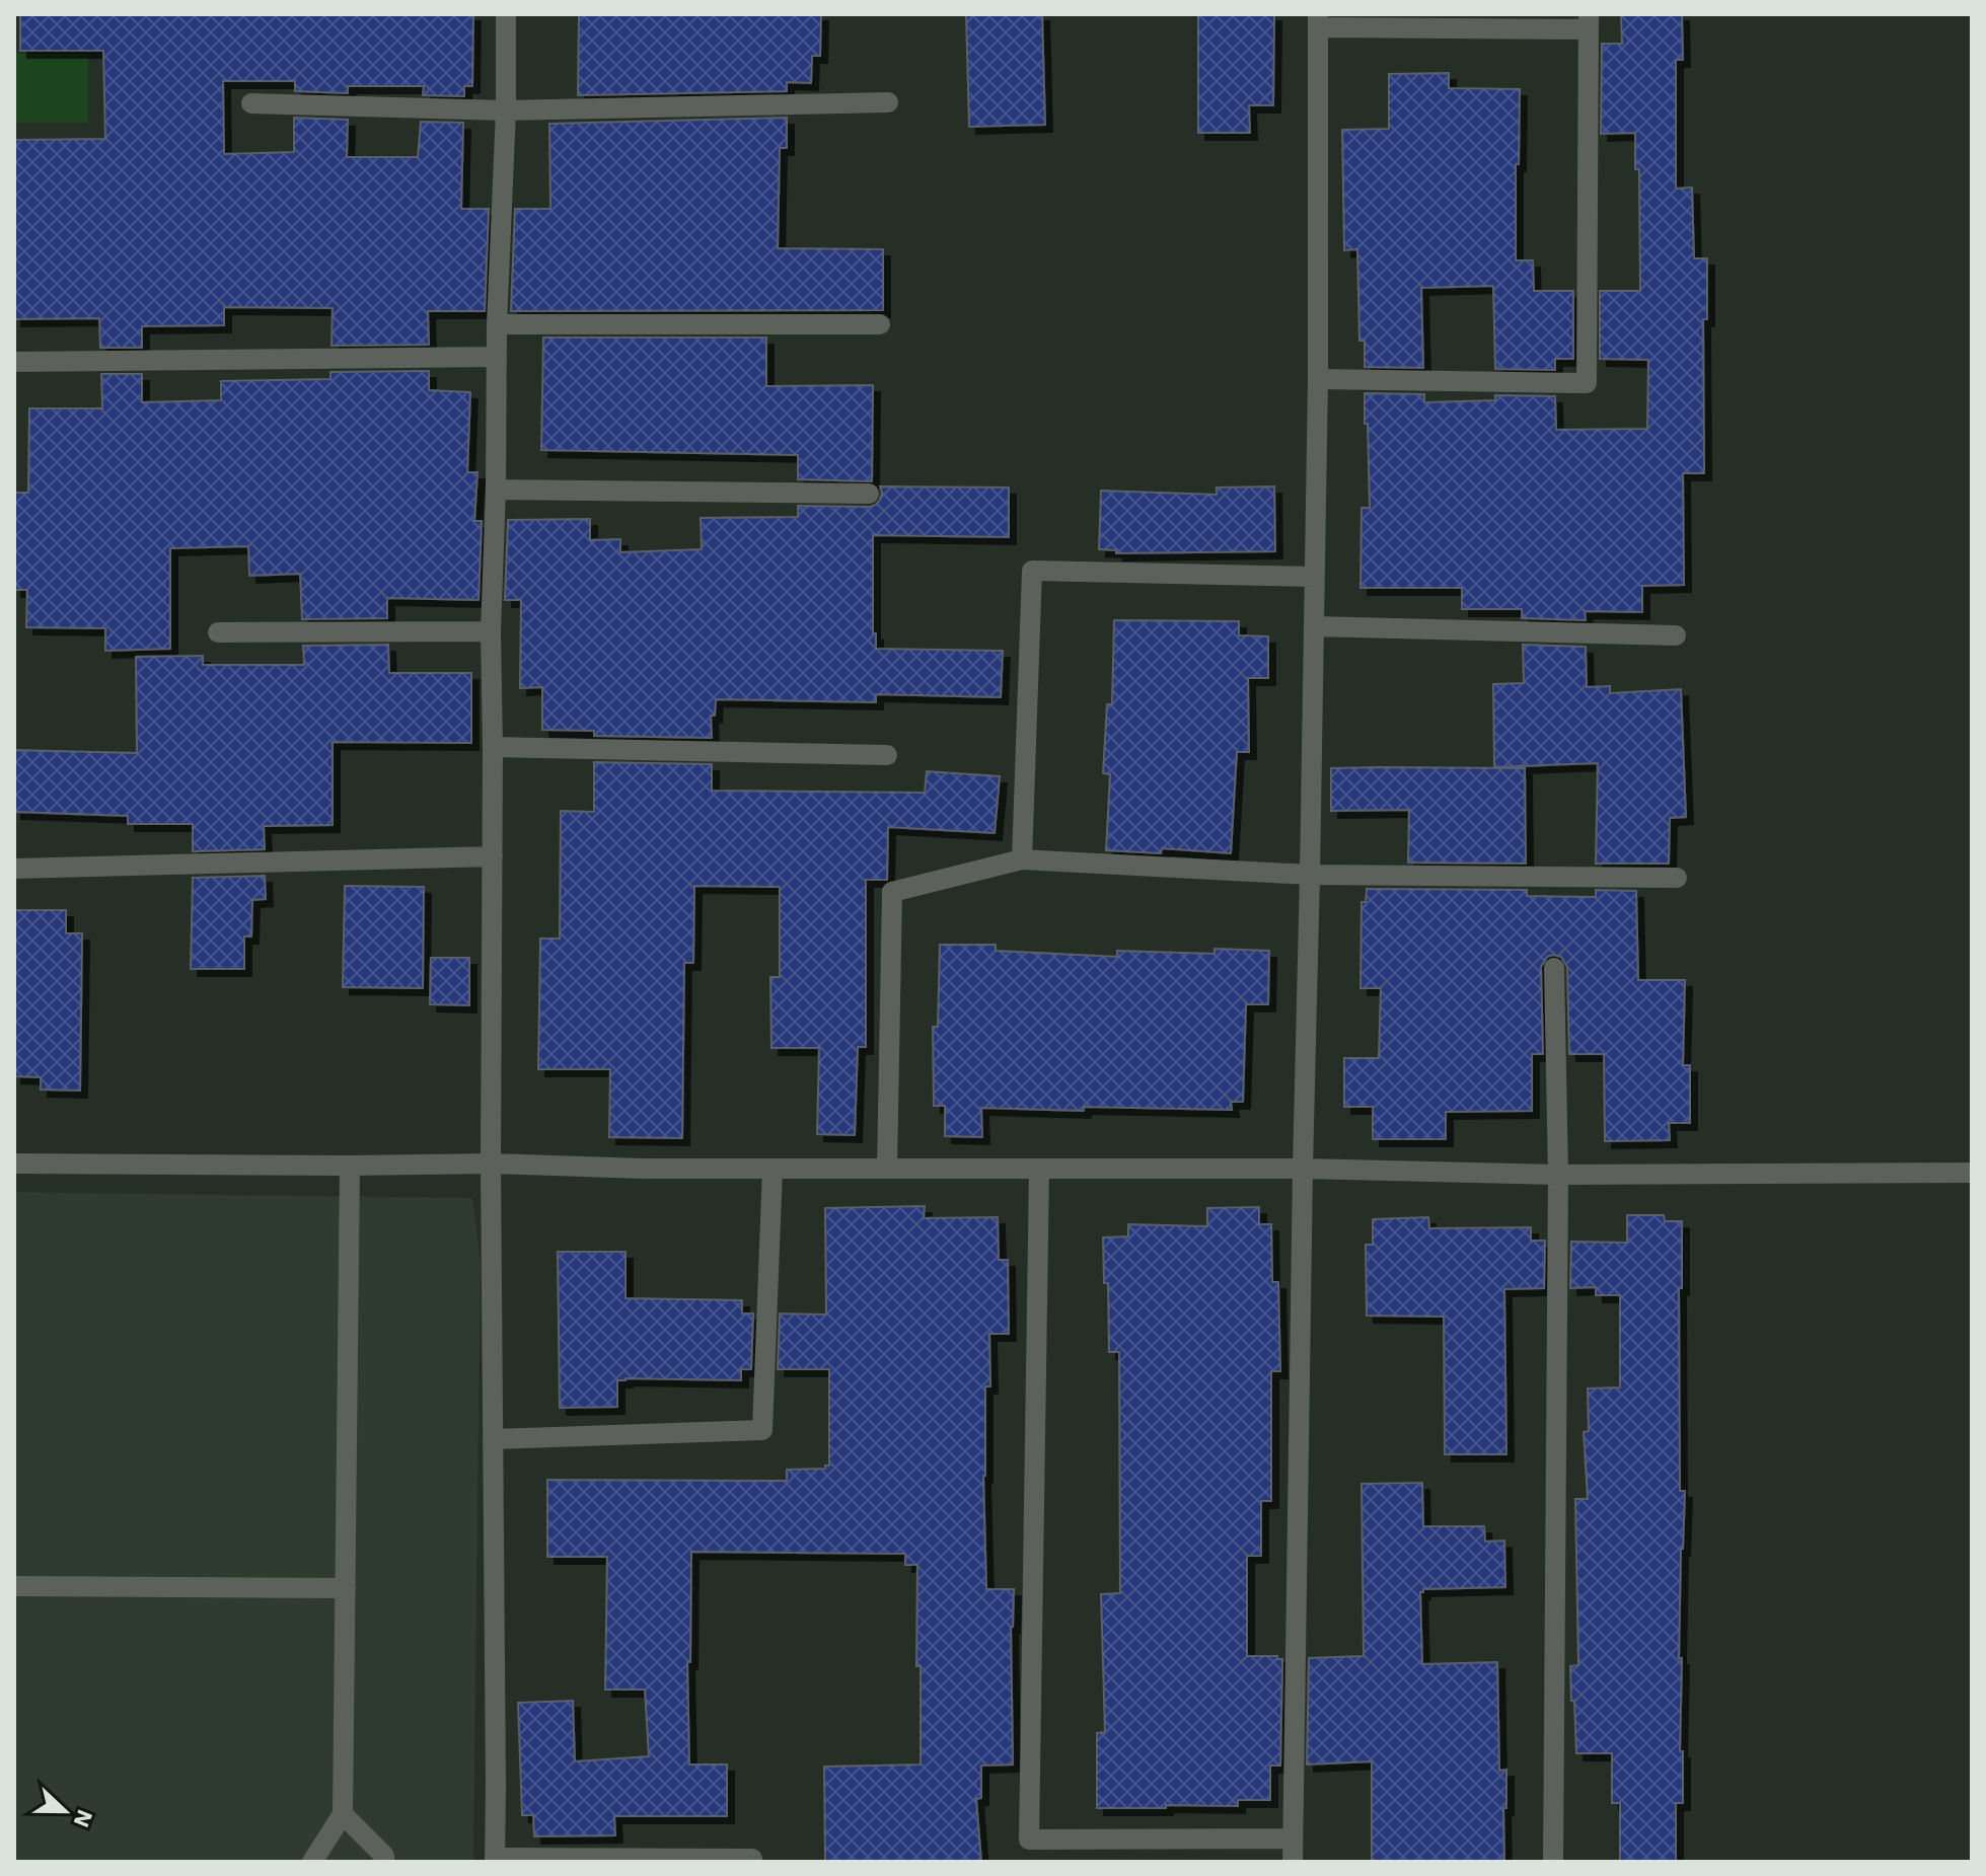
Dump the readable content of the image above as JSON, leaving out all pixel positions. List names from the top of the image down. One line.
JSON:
{"north":"right"}
